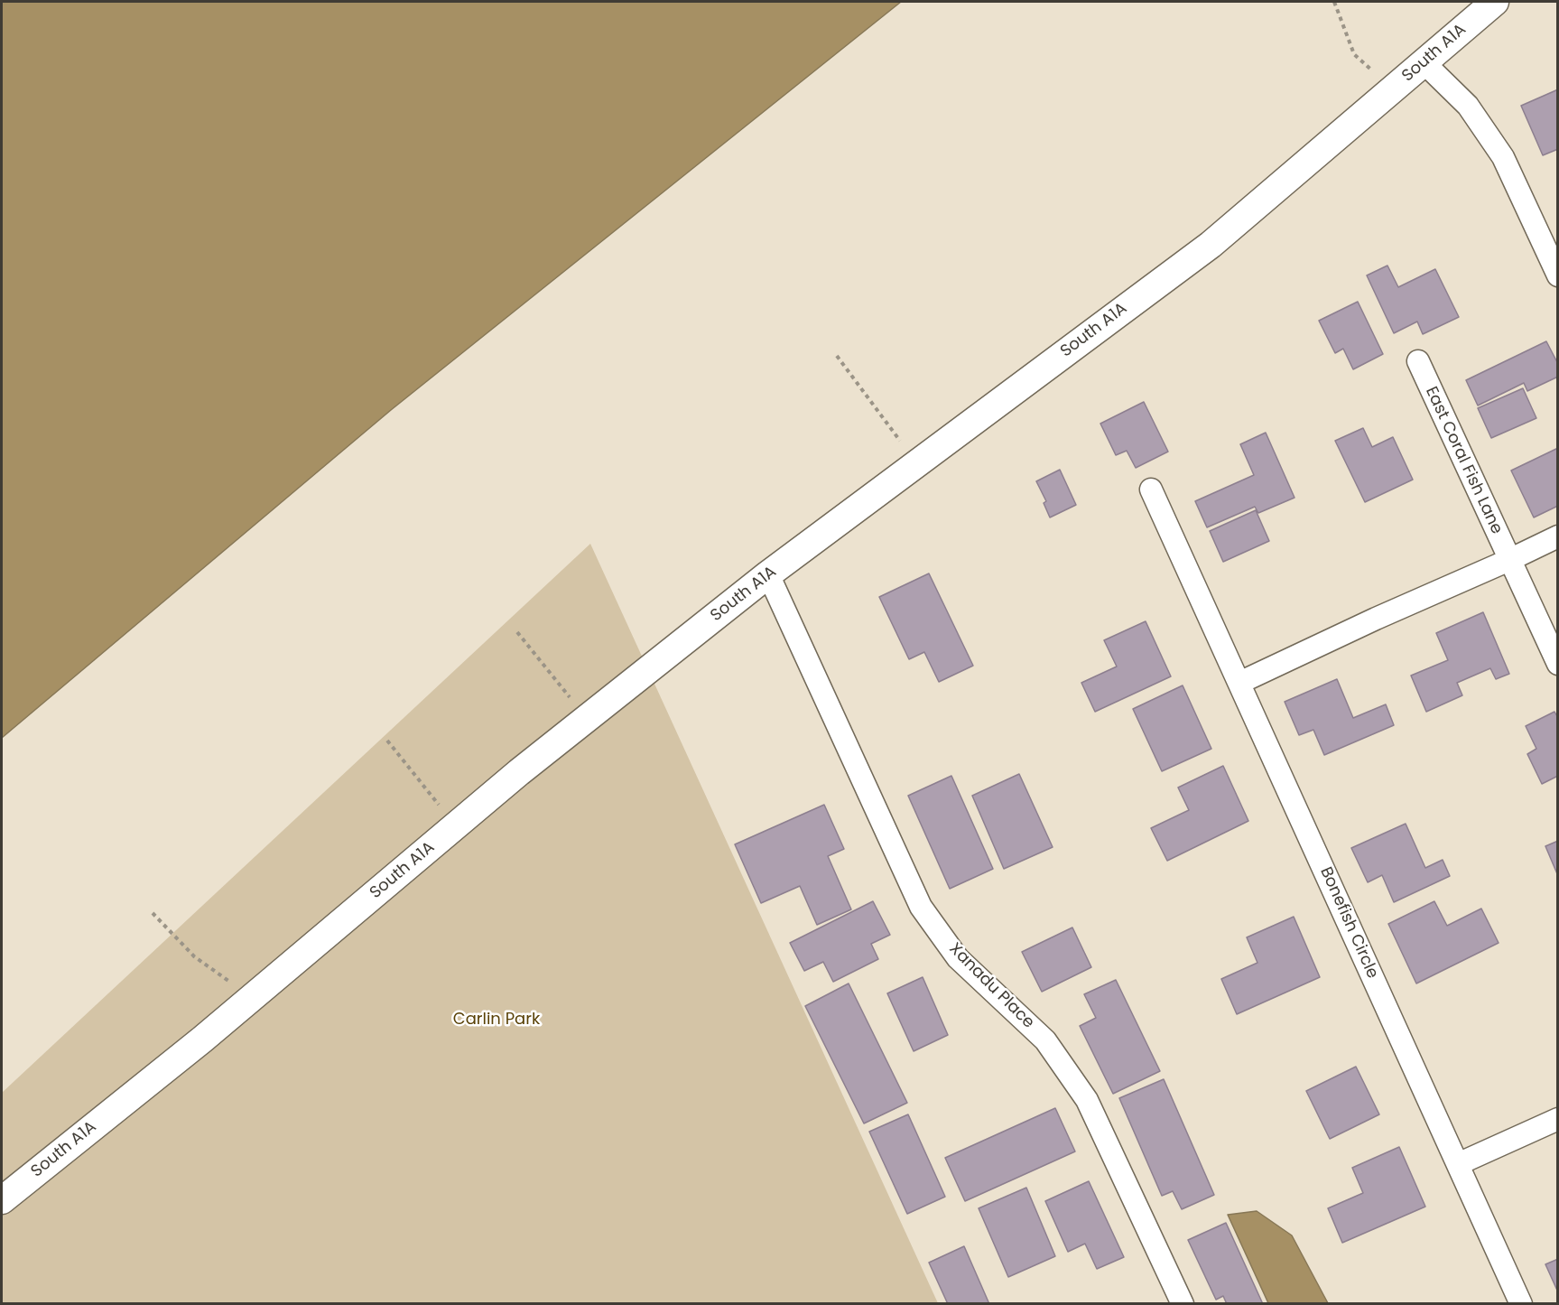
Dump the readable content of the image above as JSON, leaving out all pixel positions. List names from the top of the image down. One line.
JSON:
{"streets":{"street":["South A1A","East Coral Fish Lane","Bonefish Circle","Xanadu Place"]},"crossings":[["South A1A","Xanadu Place"]],"parks":["Carlin Park"]}
